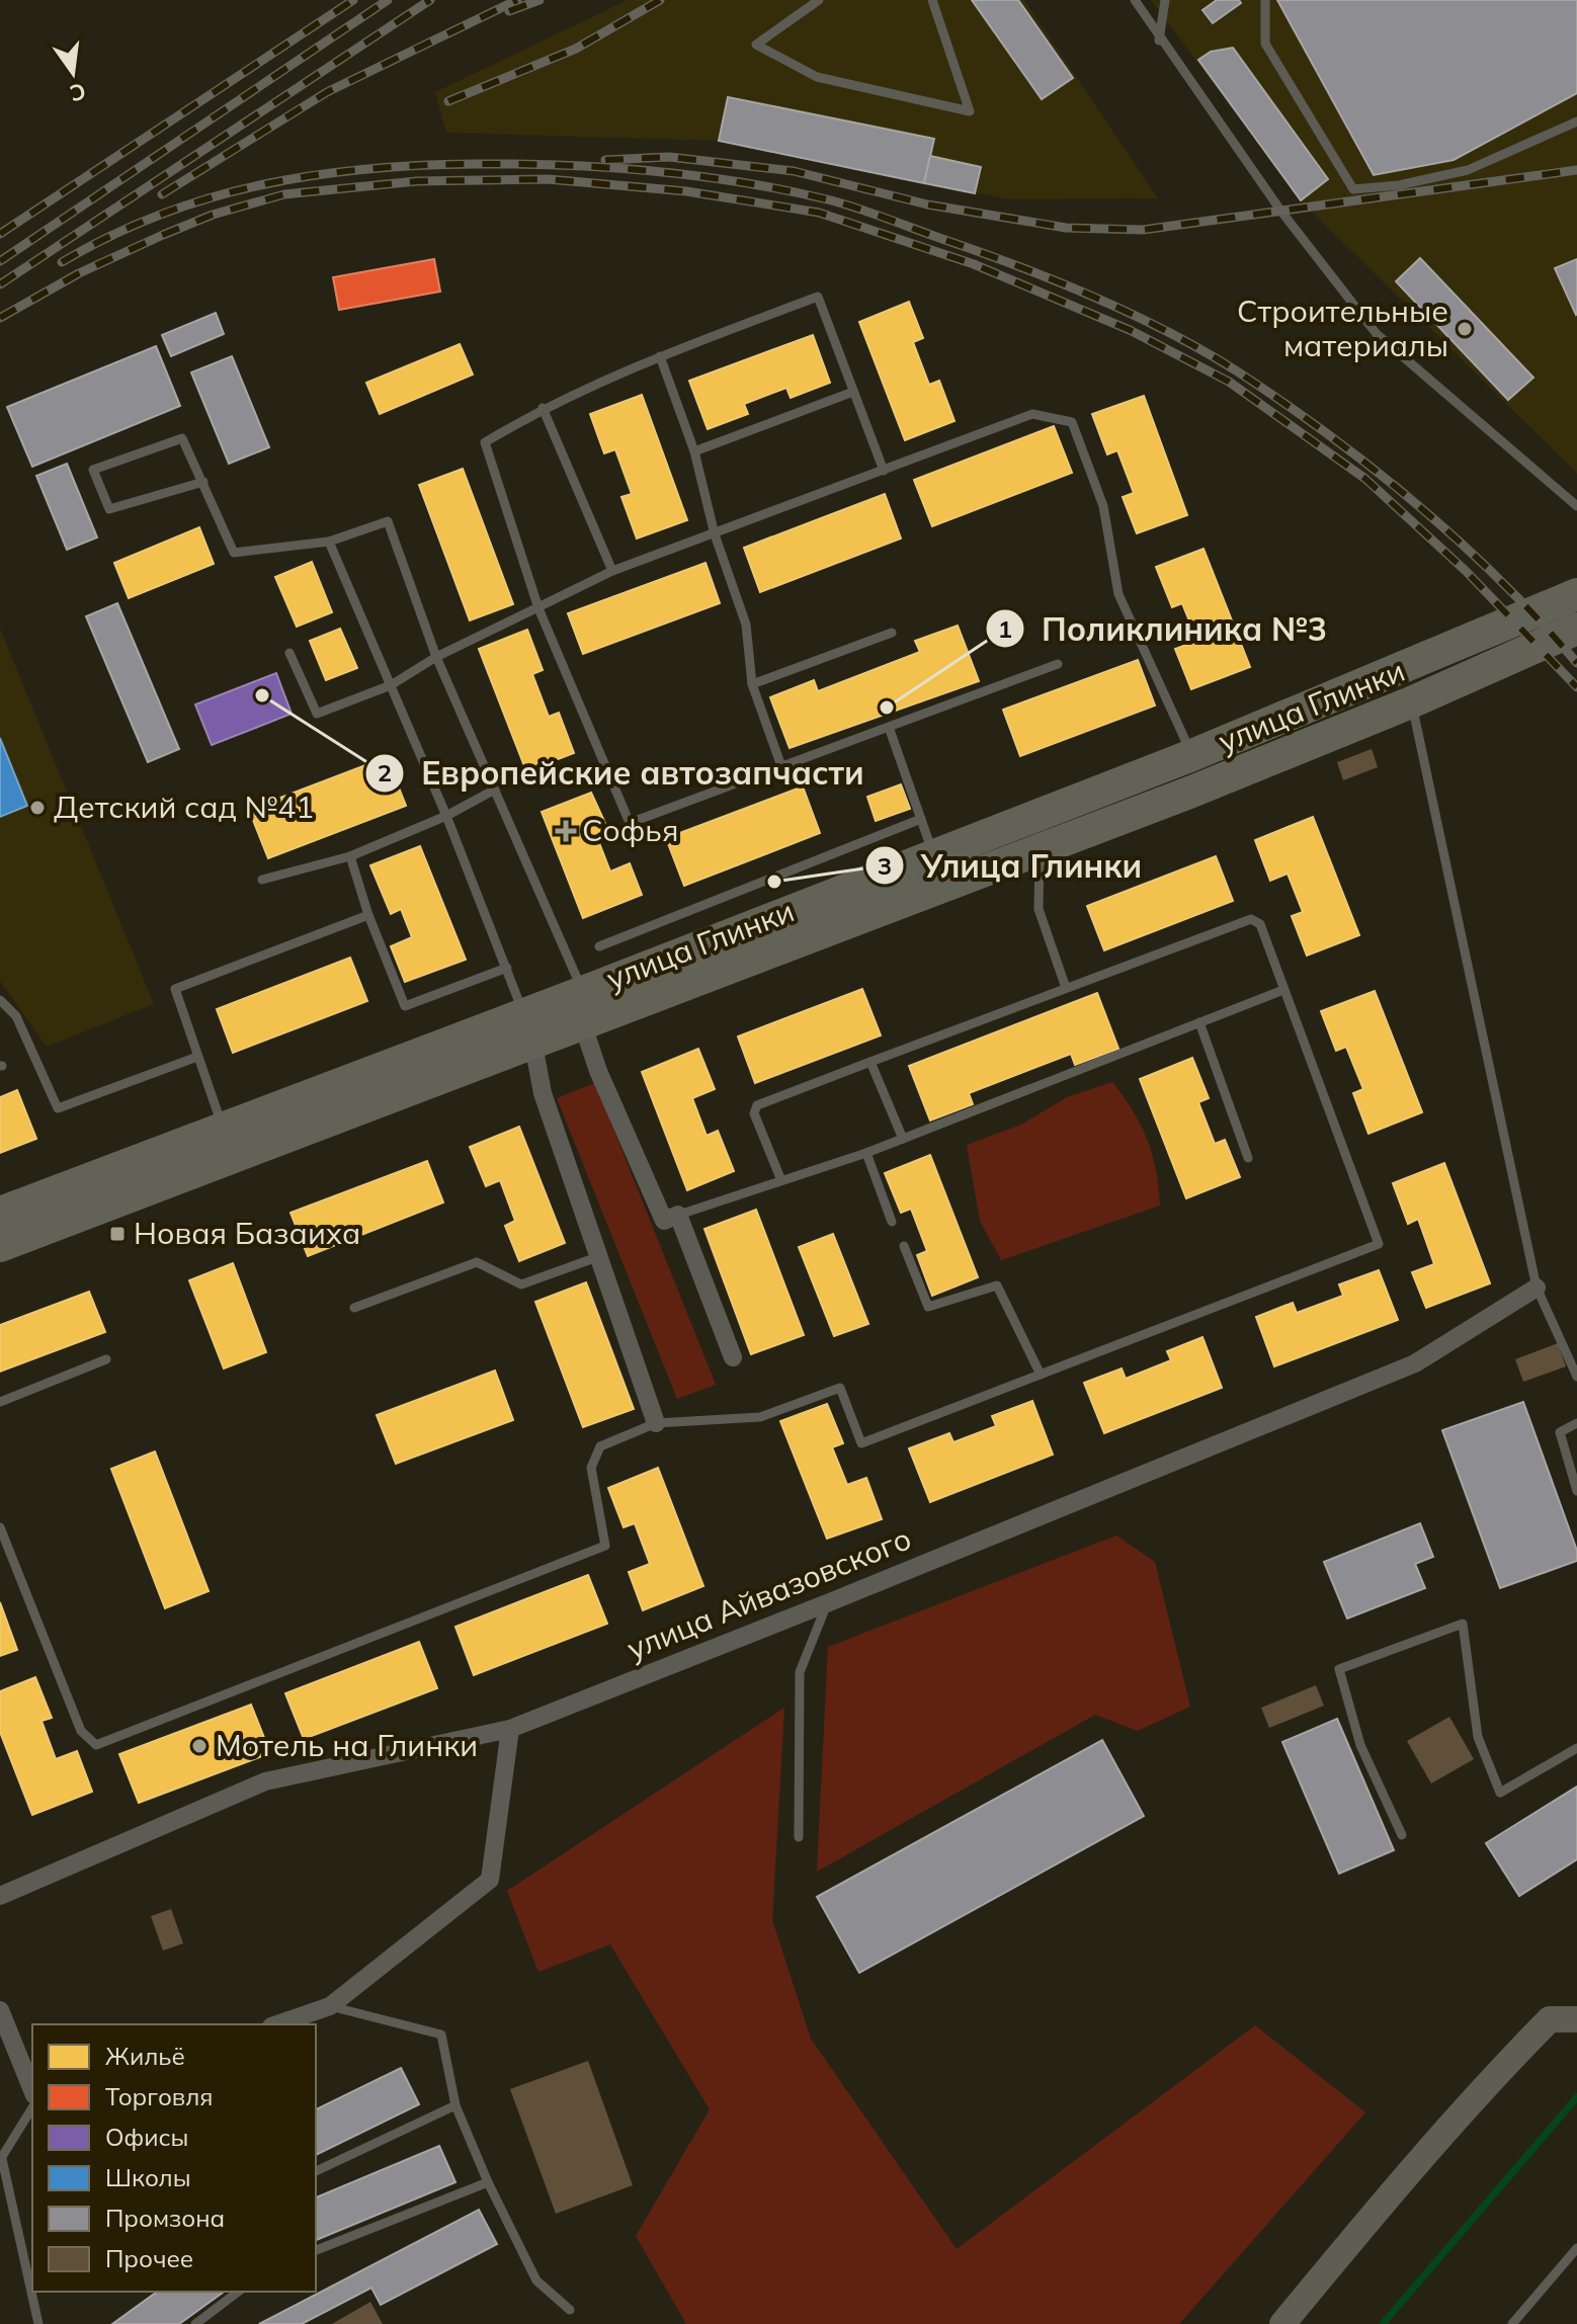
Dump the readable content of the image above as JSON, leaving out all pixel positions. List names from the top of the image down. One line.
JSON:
{"streets":{"highway":["улица Глинки"],"street":["улица Айвазовского"]},"places":{"other":["Строительные материалы","Европейские автозапчасти","Поликлиника №3","Детский сад №41","Улица Глинки","Мотель на Глинки"],"health":["Софья"],"transit":["Новая Базаиха"]},"legend":["Жильё","Торговля","Офисы","Школы","Промзона","Прочее"],"north":"bottom"}
